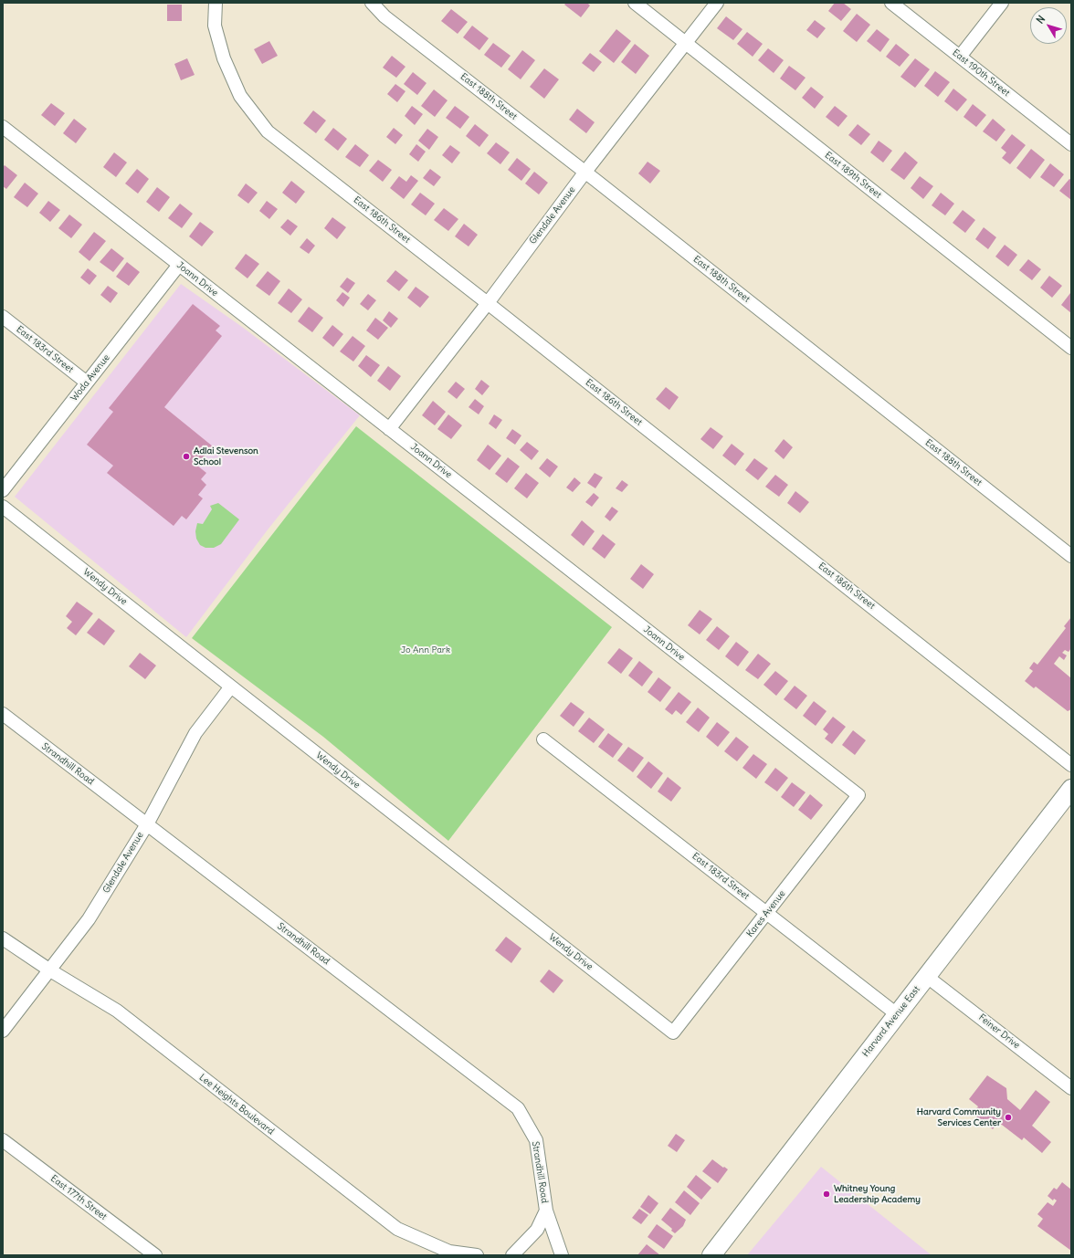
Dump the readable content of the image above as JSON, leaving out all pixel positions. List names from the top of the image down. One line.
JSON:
{"streets":{"main road":["Harvard Avenue East"],"street":["East 190th Street","East 188th Street","East 189th Street","Glendale Avenue","East 186th Street","Joann Drive","East 183rd Street","Woda Avenue","Wendy Drive","Strandhill Road","Kares Avenue","Feiner Drive","Lee Heights Boulevard","East 177th Street"]},"crossings":[["East 188th Street","Glendale Avenue"],["East 189th Street","Glendale Avenue"],["Glendale Avenue","East 186th Street"],["Glendale Avenue","Joann Drive"],["Glendale Avenue","Wendy Drive"],["Glendale Avenue","Strandhill Road"],["Glendale Avenue","Lee Heights Boulevard"],["Joann Drive","Woda Avenue"],["Joann Drive","Kares Avenue"],["East 183rd Street","Woda Avenue"],["East 183rd Street","Kares Avenue"],["East 183rd Street","Harvard Avenue East"],["Wendy Drive","Kares Avenue"],["Harvard Avenue East","Feiner Drive"]],"parks":["Jo Ann Park"],"places":["Adlai Stevenson School","Harvard Community Services Center","Whitney Young Leadership Academy"],"north":"top left"}
